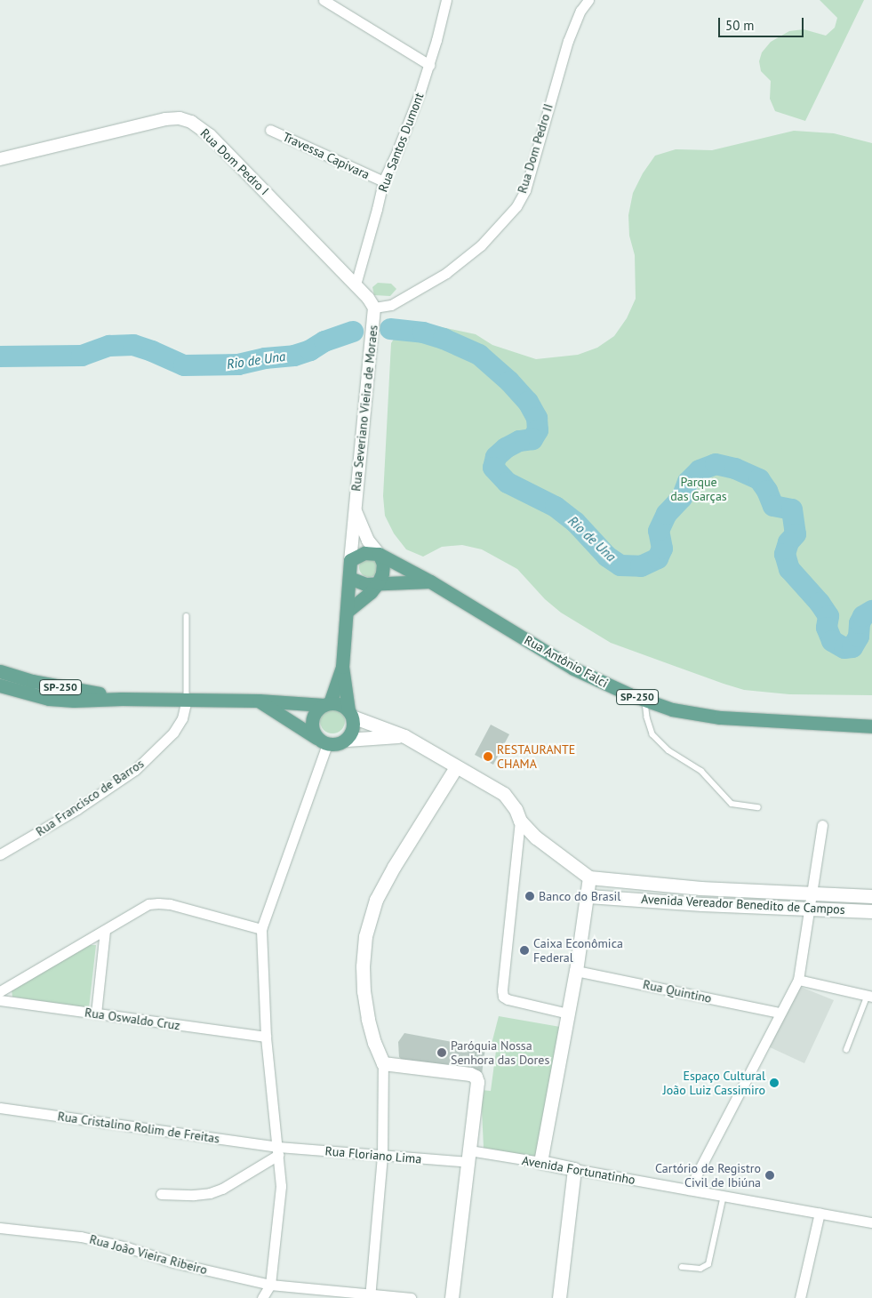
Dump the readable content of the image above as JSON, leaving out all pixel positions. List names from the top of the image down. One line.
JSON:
{"streets":{"main road":["Rua Severiano Vieira de Moraes","Rua Antônio Falci","SP-250","Avenida Vereador Benedito de Campos","Avenida Fortunatinho"],"street":["Rua Santos Dumont","Rua Dom Pedro II","Travessa Capivara","Rua Dom Pedro I","Rua Francisco de Barros","Rua Quintino","Rua Oswaldo Cruz","Rua Cristalino Rolim de Freitas","Rua Floriano Lima","Rua João Vieira Ribeiro"]},"crossings":[["Rua Santos Dumont","Travessa Capivara"],["Rua Santos Dumont","Rua Dom Pedro I"],["Rua Dom Pedro II","Rua Dom Pedro I"],["Rua Dom Pedro II","Rua Severiano Vieira de Moraes"],["Rua Dom Pedro I","Rua Severiano Vieira de Moraes"],["Rua Severiano Vieira de Moraes","Rua Antônio Falci"],["Rua Severiano Vieira de Moraes","SP-250"],["SP-250","Rua Francisco de Barros"],["Rua Cristalino Rolim de Freitas","Rua Floriano Lima"],["Rua Floriano Lima","Avenida Fortunatinho"]],"water":["Rio de Una"],"parks":["Parque das Garças"],"places":["RESTAURANTE CHAMA","Banco do Brasil","Caixa Econômica Federal","Paróquia Nossa Senhora das Dores","Espaço Cultural João Luiz Cassimiro","Cartório de Registro Civil de Ibiúna"],"scale_bar":"50 m"}
